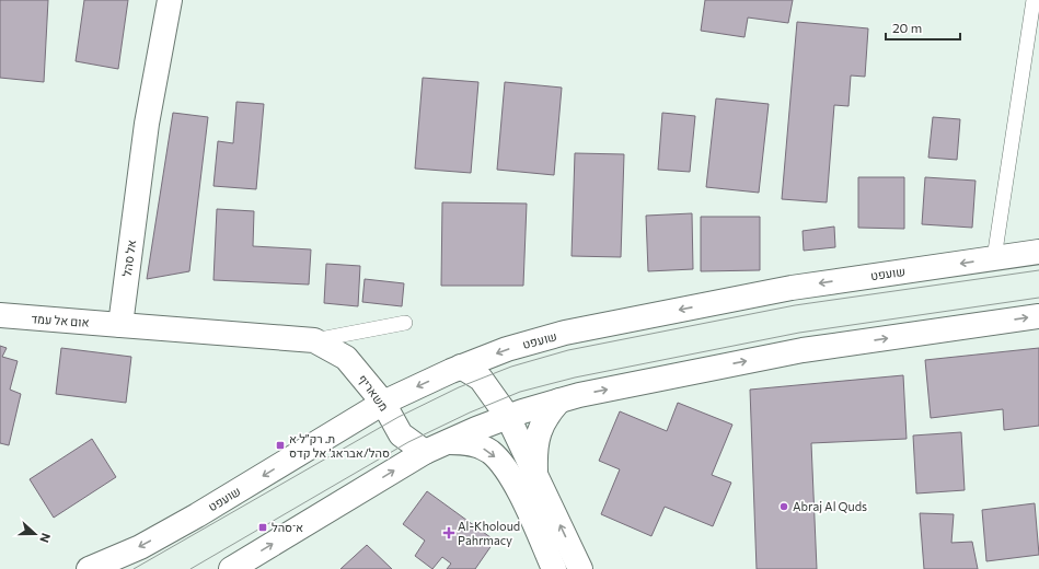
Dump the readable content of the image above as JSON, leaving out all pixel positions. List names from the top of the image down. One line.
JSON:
{"streets":{"street":["אל סהל","שועפט","אום אל עמד","משאריף"]},"crossings":[["אל סהל","אום אל עמד"],["שועפט","משאריף"]],"places":{"transit":["ת. רק״ל א סהל/אבראג׳ אל קדס","א־סהל"],"other":["Abraj Al Quds"],"health":["Al-Kholoud Pahrmacy"]},"scale_bar":"20 m","north":"right"}
